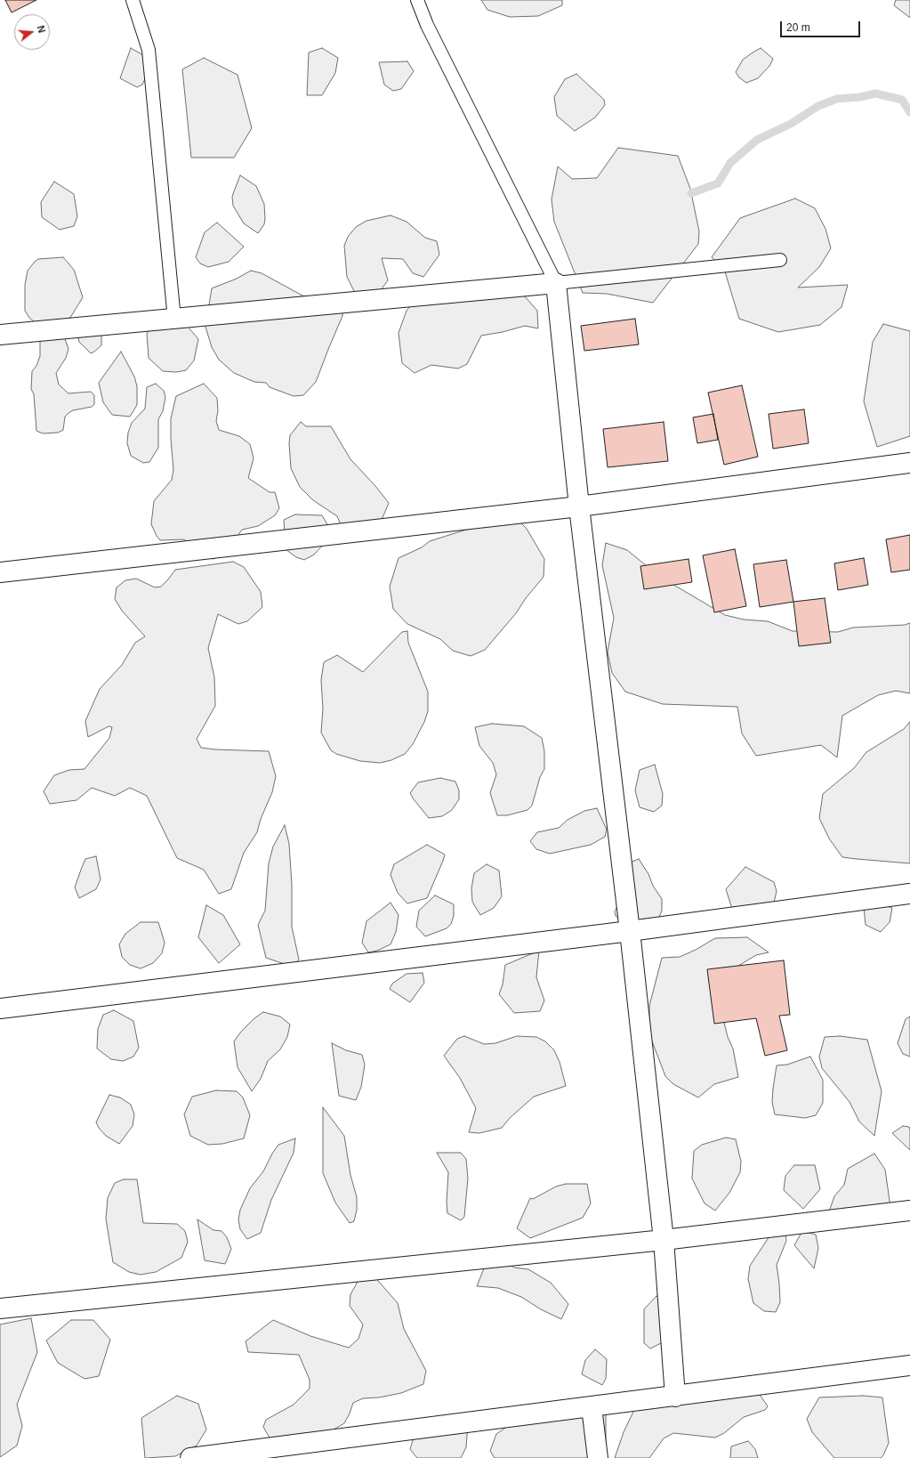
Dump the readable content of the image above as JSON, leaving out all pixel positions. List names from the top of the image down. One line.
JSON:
{"scale_bar":"20 m","north":"right"}
